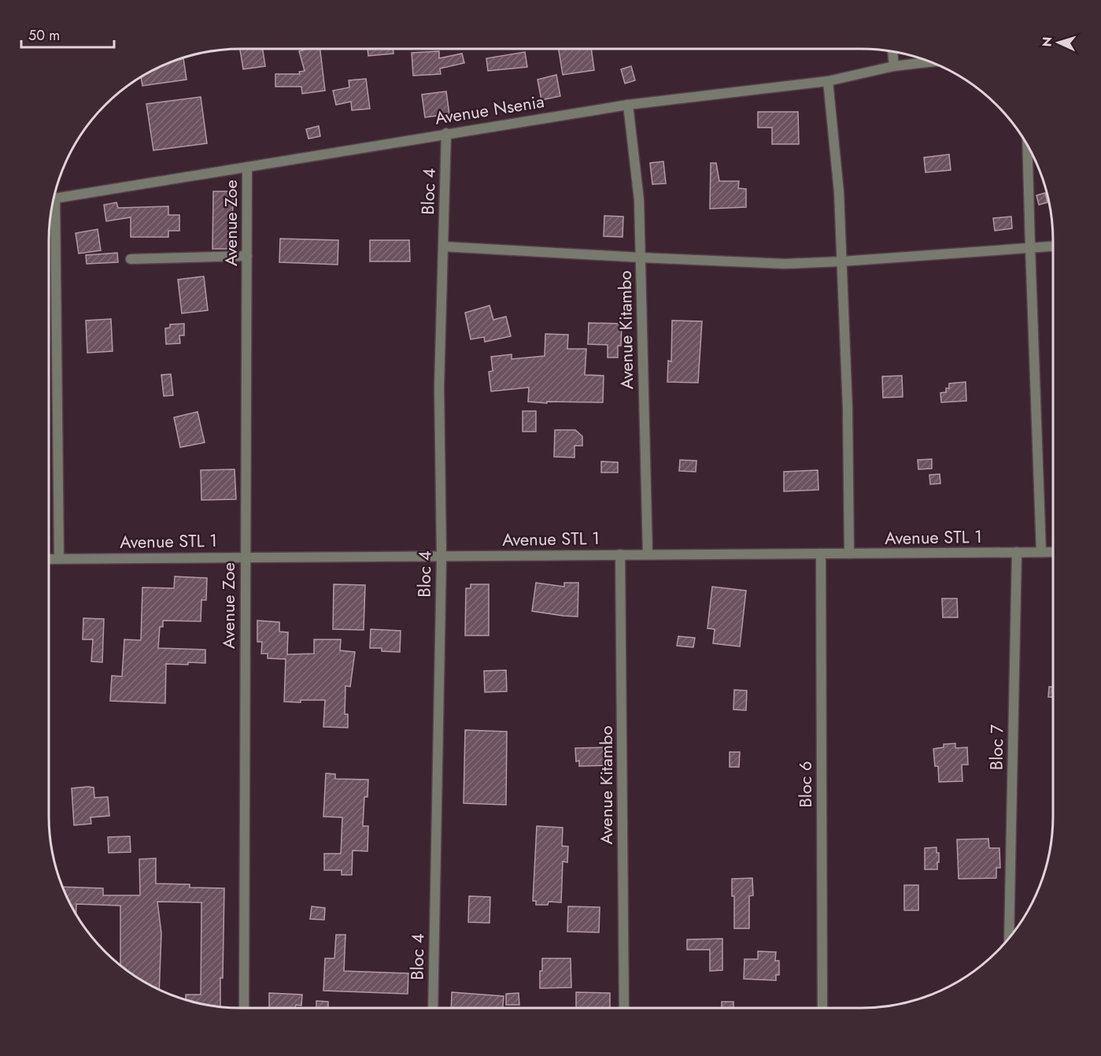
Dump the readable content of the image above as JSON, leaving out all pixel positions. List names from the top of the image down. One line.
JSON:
{"streets":{"street":["Avenue Nsenia","Bloc 4","Avenue Zoe","Avenue Kitambo","Avenue STL 1","Bloc 7","Bloc 6"]},"crossings":[["Avenue Nsenia","Bloc 4"],["Avenue Nsenia","Avenue Zoe"],["Avenue Nsenia","Avenue Kitambo"],["Bloc 4","Avenue STL 1"],["Avenue Zoe","Avenue STL 1"],["Avenue Kitambo","Avenue STL 1"],["Avenue STL 1","Bloc 7"],["Avenue STL 1","Bloc 6"]],"scale_bar":"50 m","north":"left"}
